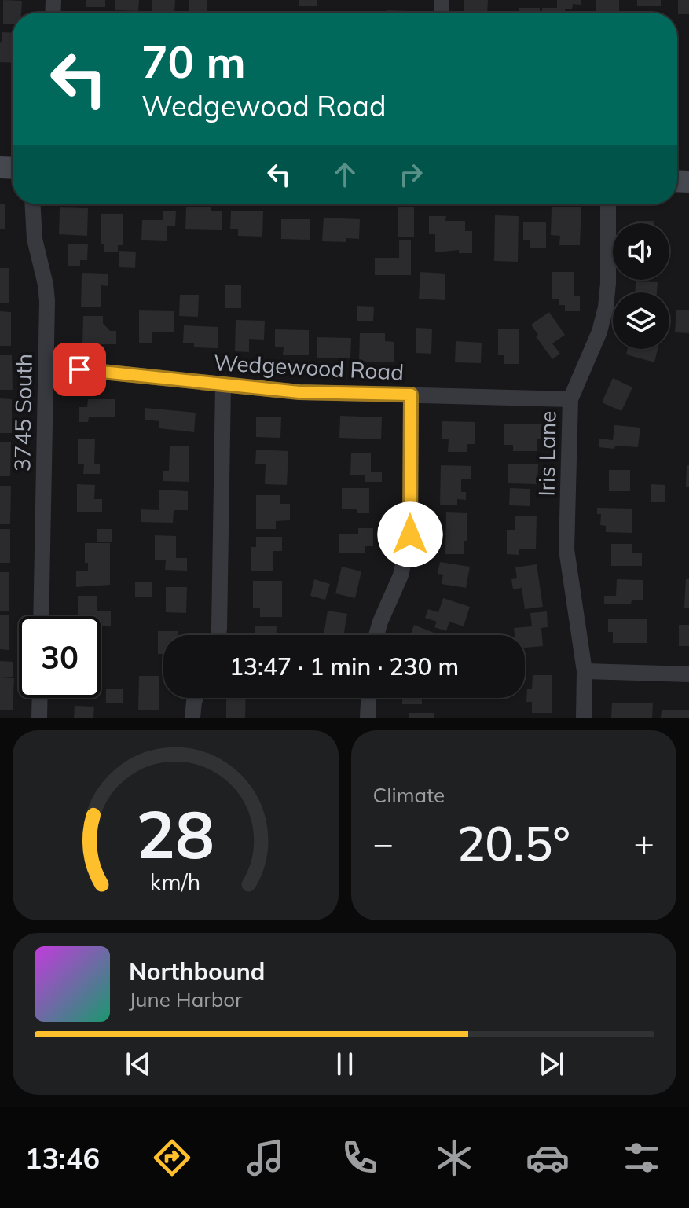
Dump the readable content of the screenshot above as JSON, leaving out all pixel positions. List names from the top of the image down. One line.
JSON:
{"streets":{"street":["Wedgewood Road","3745 South","Iris Lane"]},"crossings":[["Wedgewood Road","3745 South"],["Wedgewood Road","Iris Lane"]],"page":{"turn":["70 m","Wedgewood Road"],"limit":"30","trip":"13:47 · 1 min · 230 m","tile":"Climate","heat":["−","20.5°","+"],"song":["Northbound","June Harbor"],"tabs":"13:46","gauge":["28","km/h"]}}
